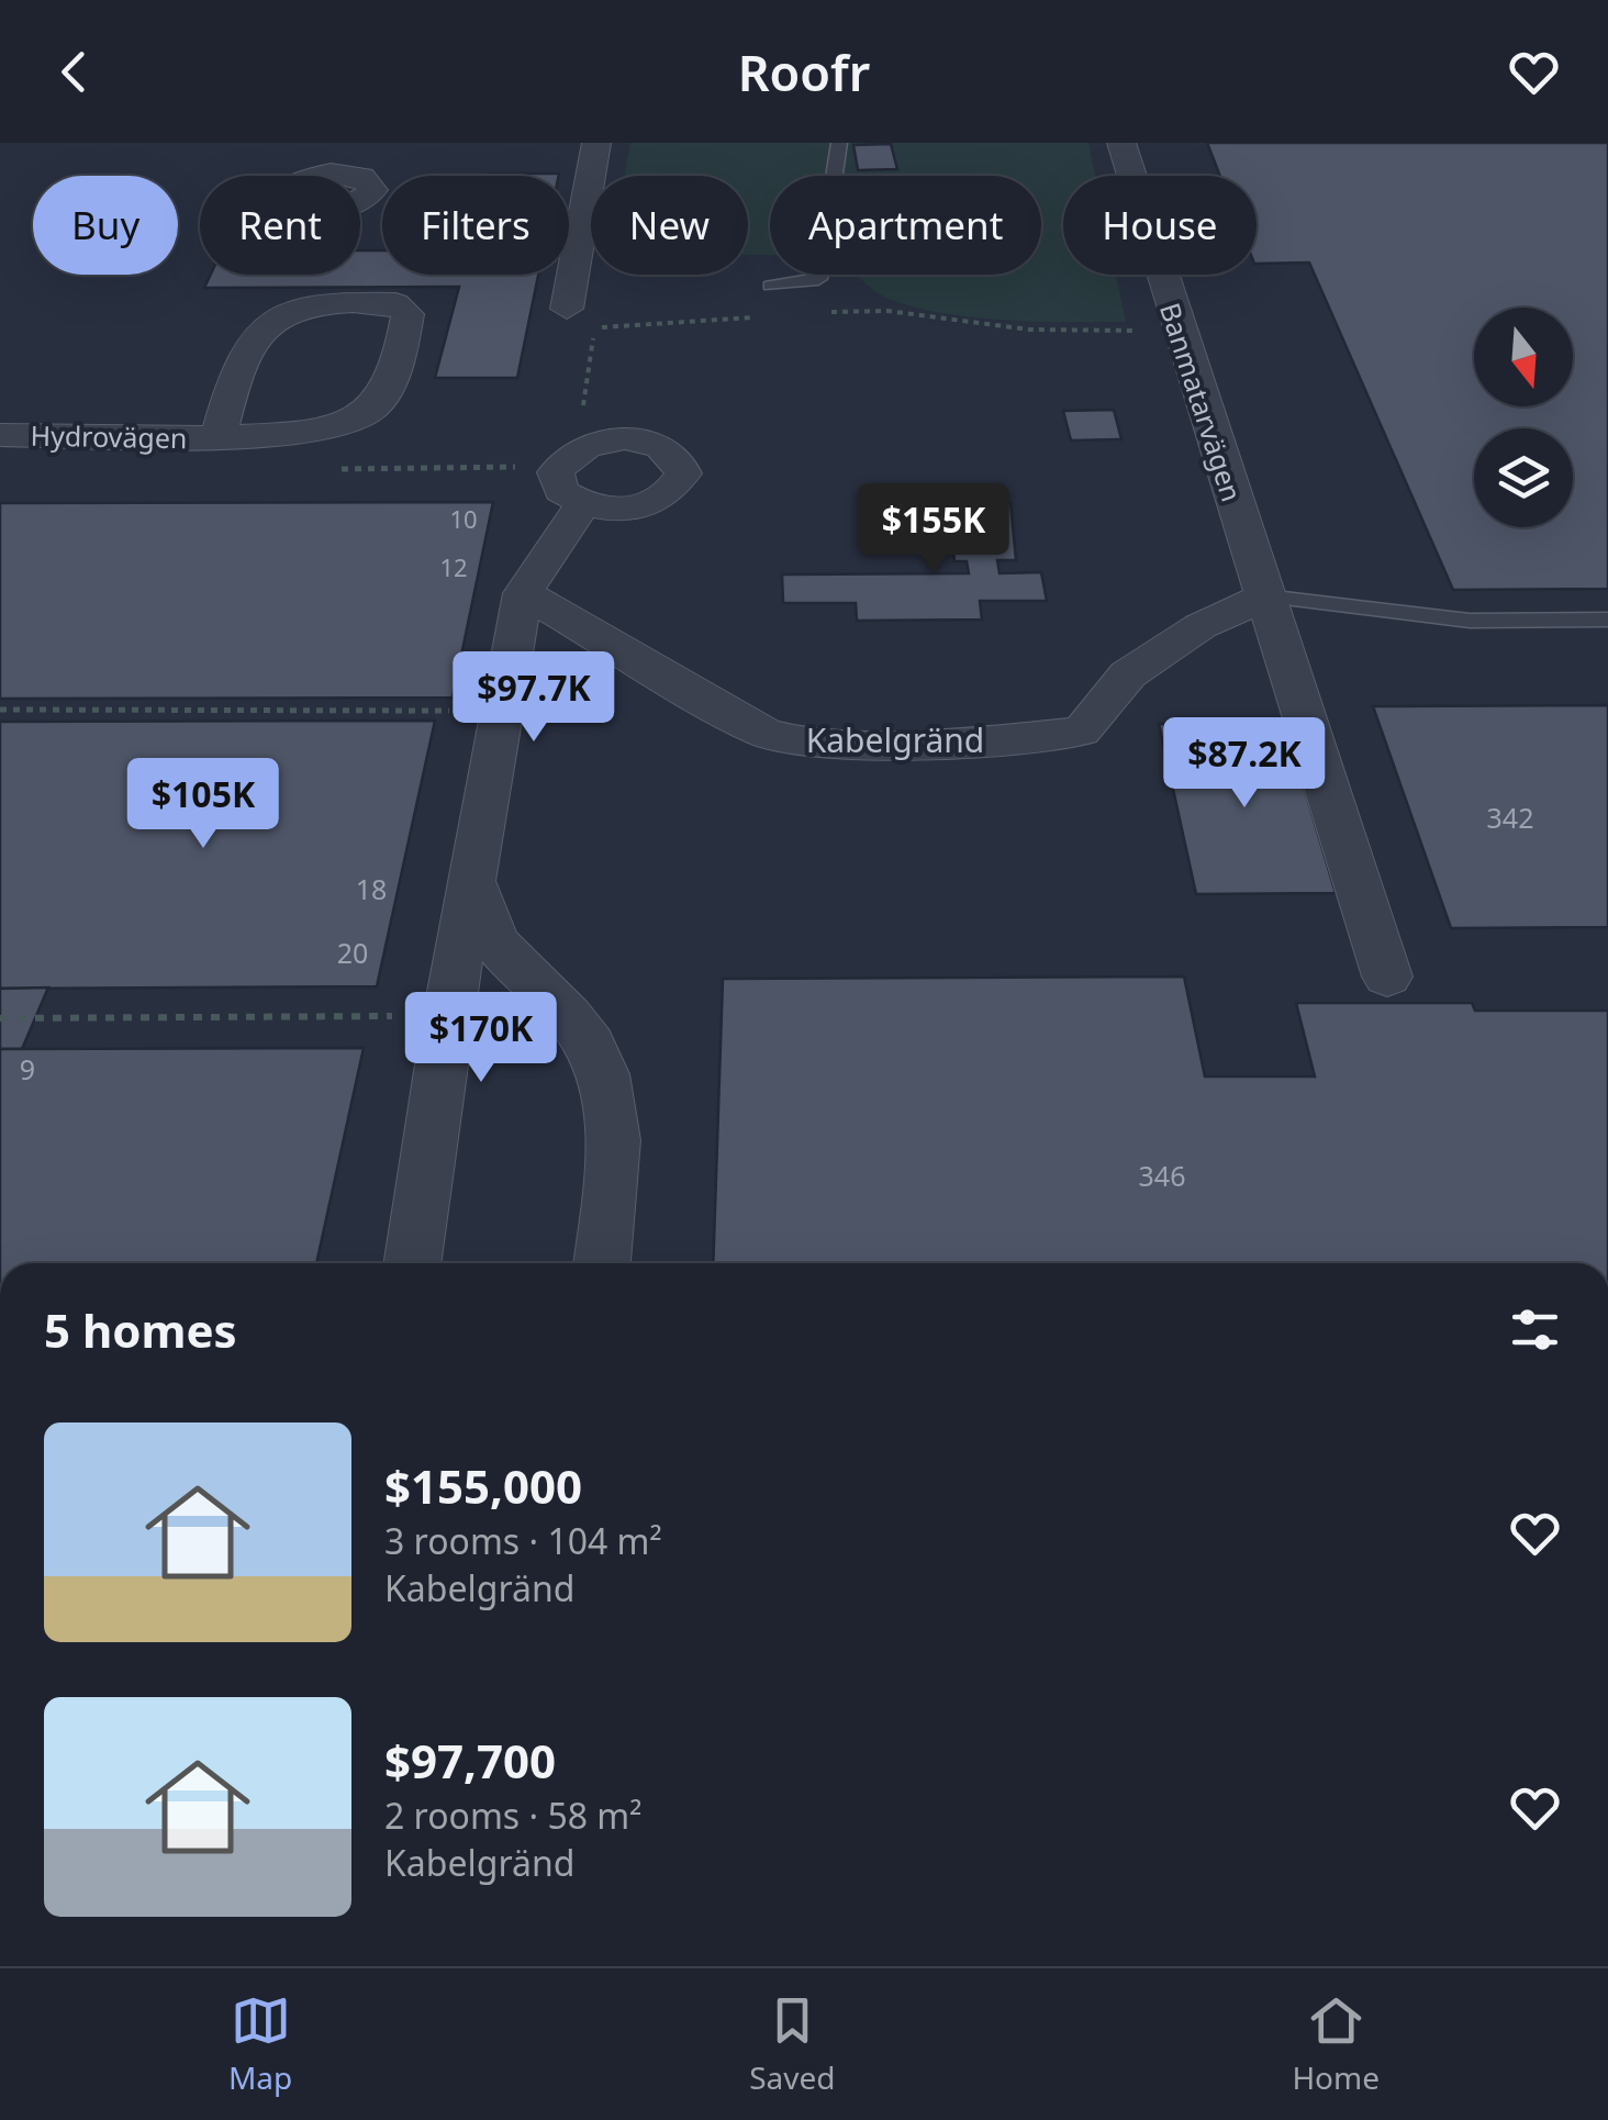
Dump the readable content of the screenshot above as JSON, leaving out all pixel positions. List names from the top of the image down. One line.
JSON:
{"streets":{"street":["Banmatarvägen","Hydrovägen","Kabelgränd"]},"crossings":[["Banmatarvägen","Kabelgränd"]],"house_numbers":["10","12","342","18","20","9","346"],"north":"bottom","page":{"header":"Roofr","chip":["Buy","Rent","Filters","New","Apartment","House"],"price":["$155K","$97.7K","$87.2K","$105K","$170K"],"heading":"5 homes","list":[{"name":"$155,000","note":"3 rooms · 104 m² · Kabelgränd"},{"name":"$97,700","note":"2 rooms · 58 m² · Kabelgränd"}],"tabs":["Map","Saved","Home"]}}
